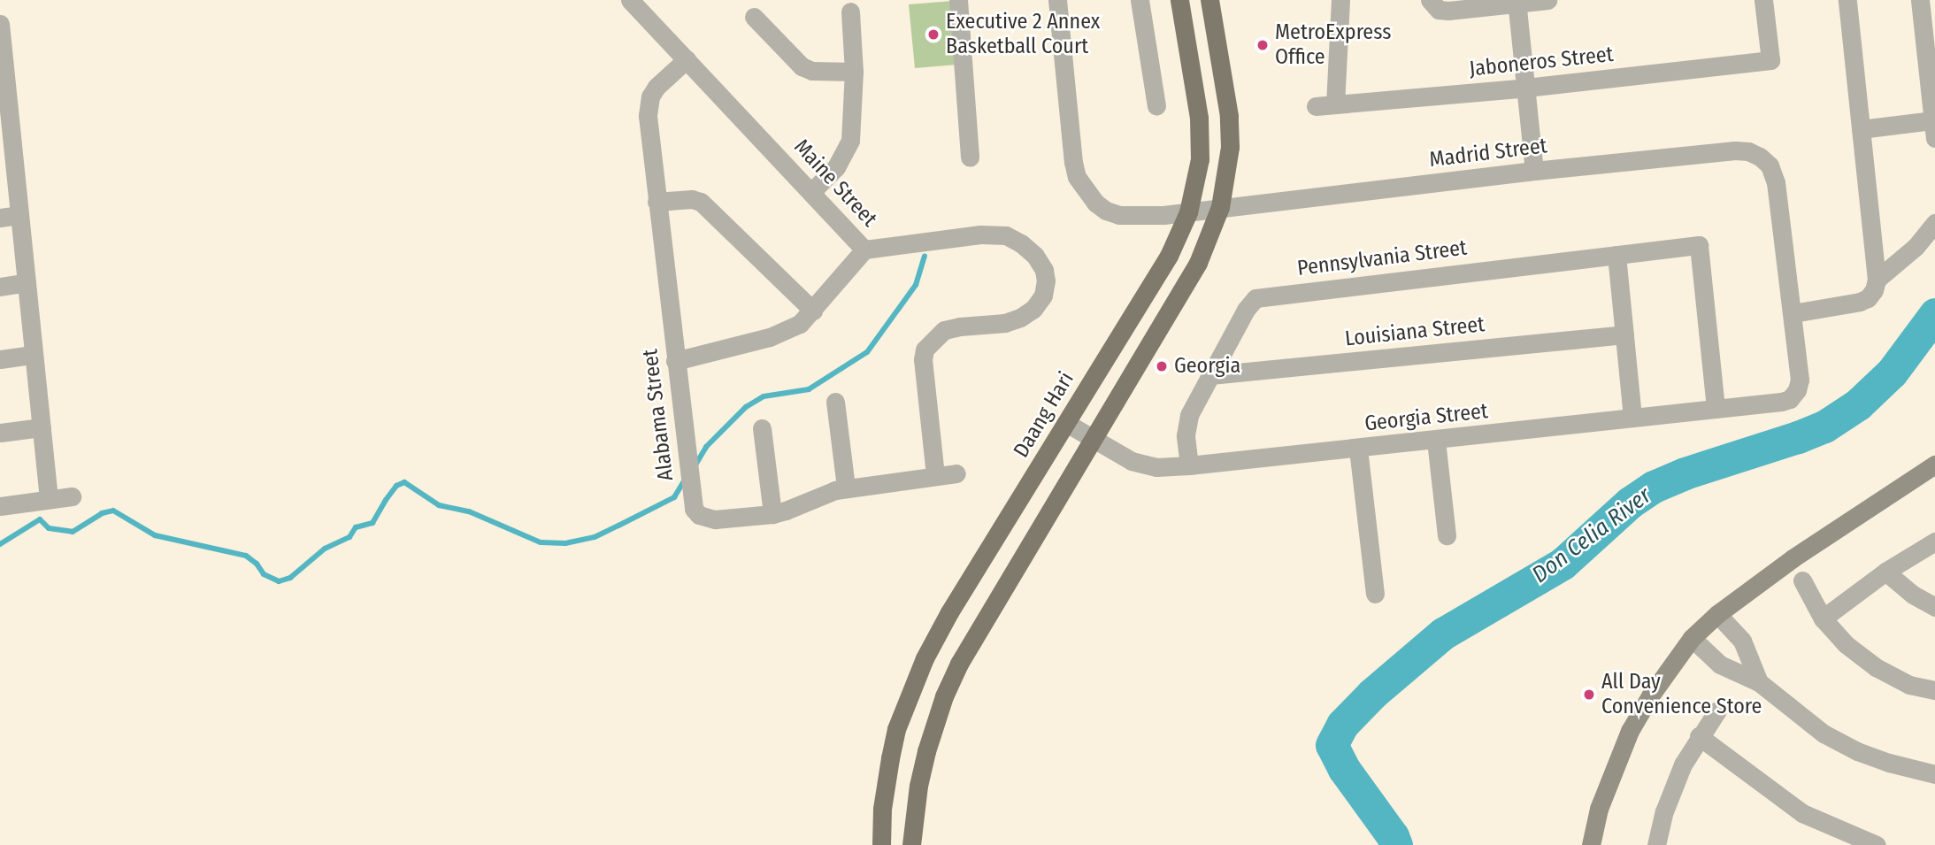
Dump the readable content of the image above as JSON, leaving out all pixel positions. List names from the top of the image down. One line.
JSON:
{"streets":{"main road":["Daang Hari"],"street":["Jaboneros Street","Madrid Street","Maine Street","Pennsylvania Street","Louisiana Street","Alabama Street","Georgia Street"]},"crossings":[["Madrid Street","Daang Hari"],["Madrid Street","Georgia Street"],["Maine Street","Alabama Street"],["Pennsylvania Street","Louisiana Street"],["Pennsylvania Street","Georgia Street"],["Daang Hari","Georgia Street"]],"water":["Don Celia River"],"places":["Executive 2 Annex Basketball Court","MetroExpress Office","Georgia","All Day Convenience Store"]}
